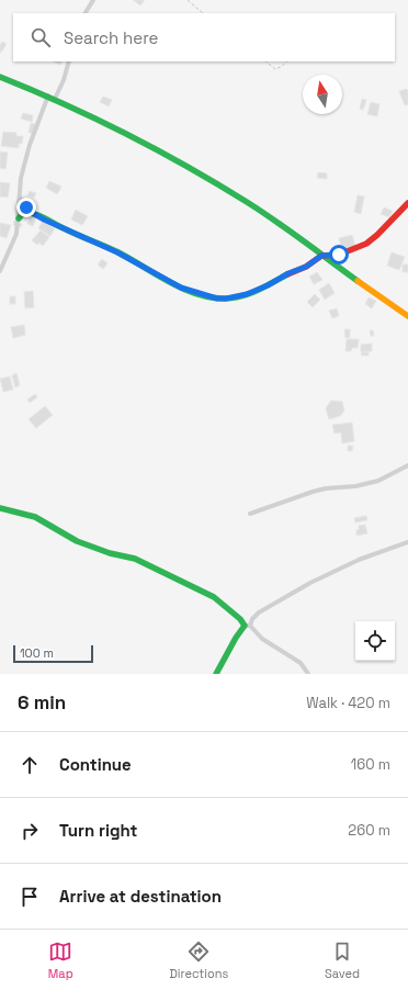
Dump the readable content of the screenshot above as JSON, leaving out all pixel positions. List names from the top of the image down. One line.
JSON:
{"scale_bar":"100 m","north":"top","page":{"search":"Search here","scale":"100 m","heading":["6 min","Walk · 420 m"],"list":[["Continue","160 m"],["Turn right","260 m"],"Arrive at destination"],"nav":["Map","Directions","Saved"]}}
